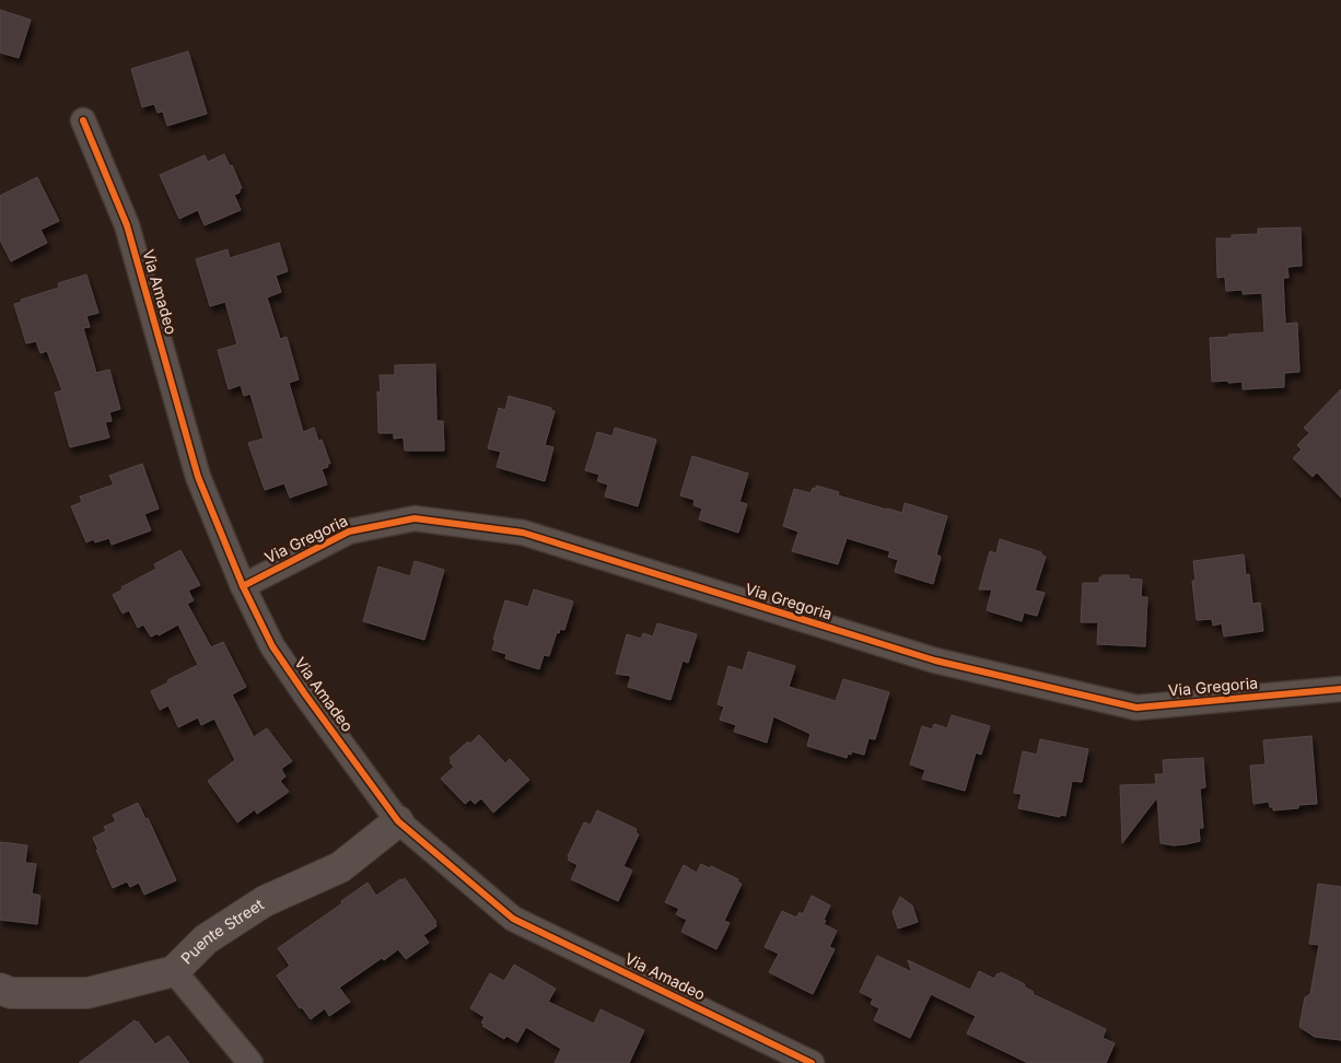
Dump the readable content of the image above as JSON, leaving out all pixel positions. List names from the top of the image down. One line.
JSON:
{"streets":{"street":["Via Amadeo","Via Gregoria","Puente Street"]},"crossings":[["Via Amadeo","Via Gregoria"],["Via Amadeo","Puente Street"]]}
